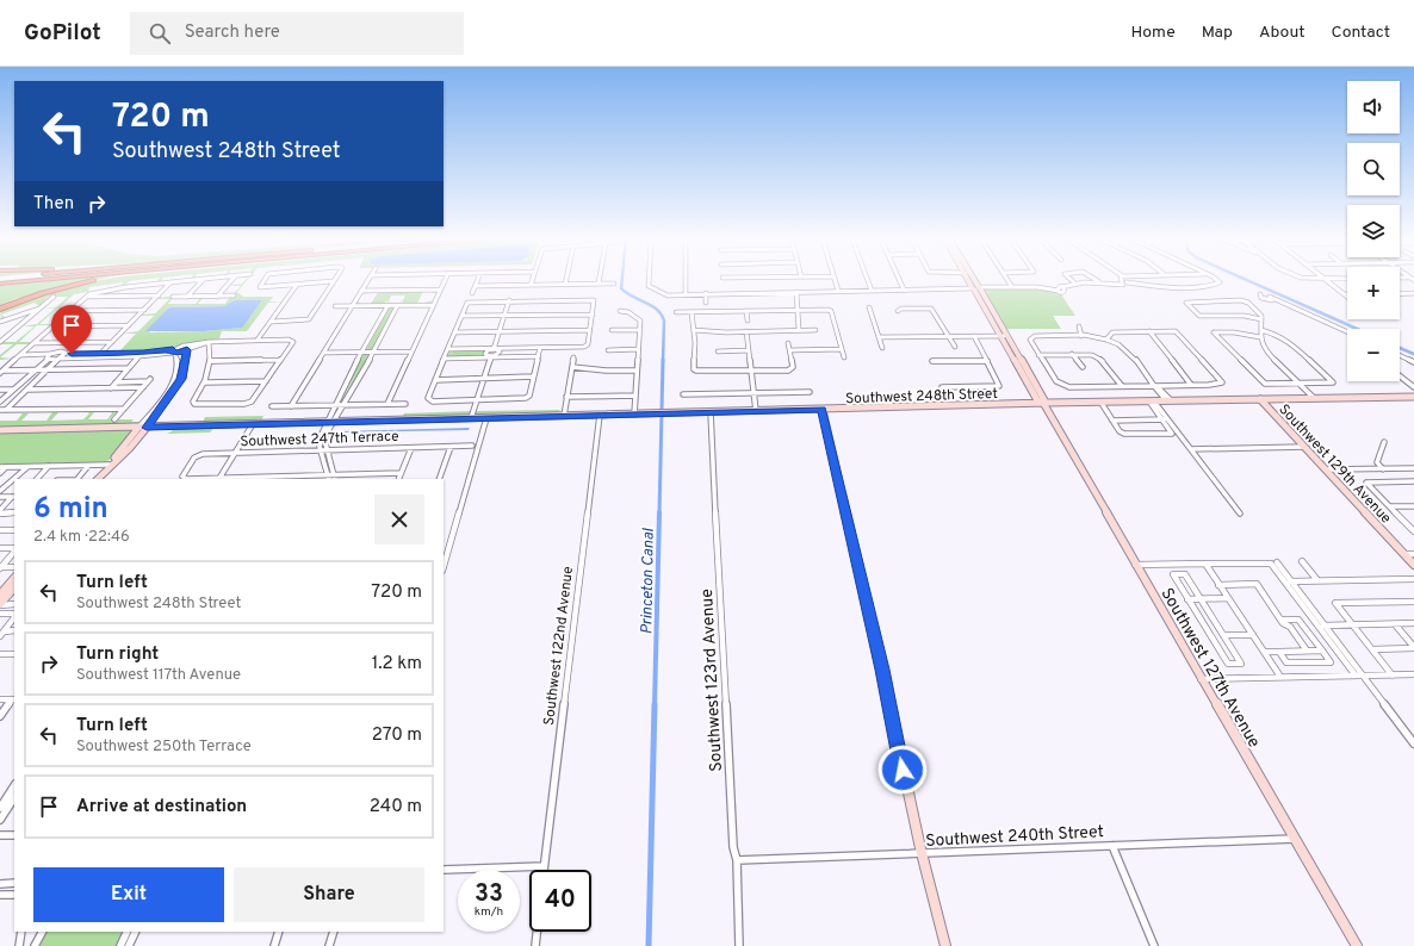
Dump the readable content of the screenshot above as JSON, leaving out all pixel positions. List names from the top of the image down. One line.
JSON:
{"streets":{"street":["Southwest 248th Street","Southwest 247th Terrace","Southwest 129th Avenue","Southwest 122nd Avenue","Southwest 127th Avenue","Southwest 123rd Avenue","Southwest 240th Street"]},"crossings":[["Southwest 248th Street","Southwest 129th Avenue"],["Southwest 248th Street","Southwest 122nd Avenue"],["Southwest 248th Street","Southwest 127th Avenue"],["Southwest 248th Street","Southwest 123rd Avenue"],["Southwest 127th Avenue","Southwest 240th Street"],["Southwest 123rd Avenue","Southwest 240th Street"]],"water":["Princeton Canal"],"page":{"header":"GoPilot","search":"Search here","nav":["Home","Map","About","Contact"],"map_buttons":["+","−"],"turn":["720 m","Southwest 248th Street"],"then":"Then","heading":["6 min","2.4 km · 22:46"],"list":[{"name":"Turn left","note":"Southwest 248th Street","value":"720 m"},{"name":"Turn right","note":"Southwest 117th Avenue","value":"1.2 km"},{"name":"Turn left","note":"Southwest 250th Terrace","value":"270 m"},{"name":"Arrive at destination","value":"240 m"}],"buttons":["Exit","Share"],"speed":"33 km/h","limit":"40"}}
